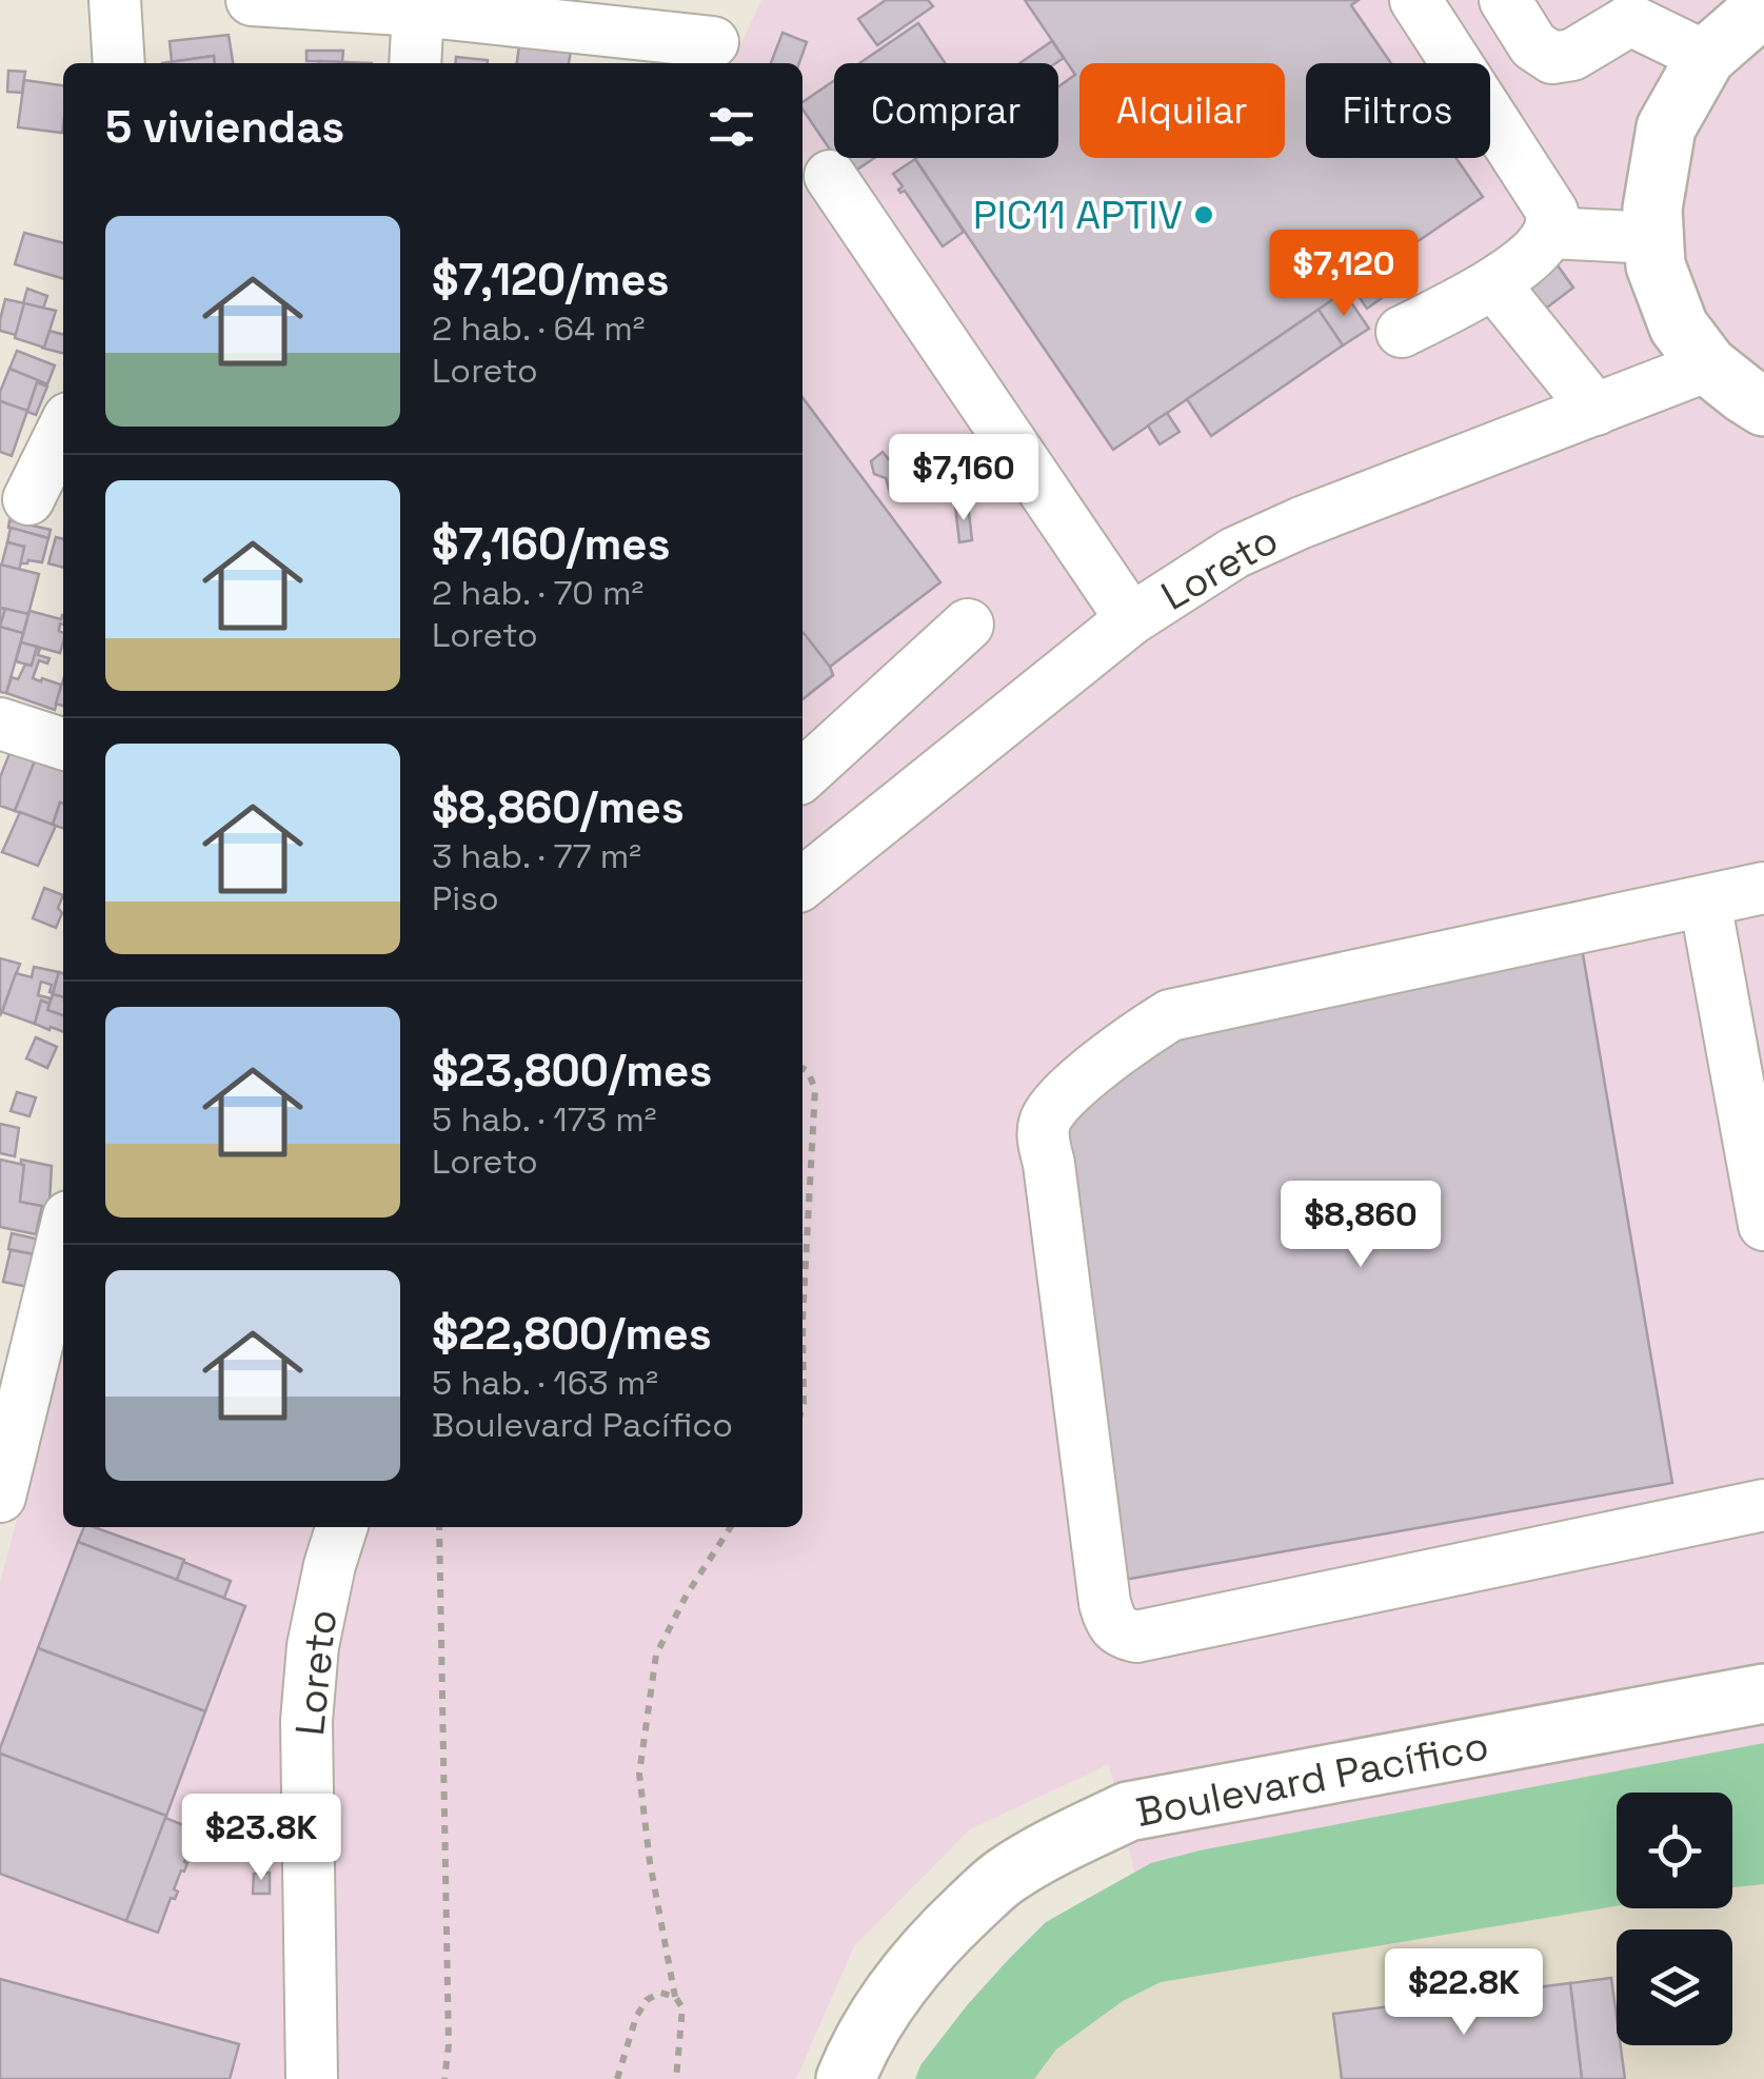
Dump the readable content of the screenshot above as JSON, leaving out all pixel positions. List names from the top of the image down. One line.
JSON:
{"streets":{"main road":["Boulevard Pacífico"],"street":["Loreto"]},"places":["PIC11 APTIV"],"page":{"chip":["Comprar","Alquilar","Filtros"],"heading":"5 viviendas","list":[{"name":"$7,120/mes","note":"2 hab. · 64 m² · Loreto"},{"name":"$7,160/mes","note":"2 hab. · 70 m² · Loreto"},{"name":"$8,860/mes","note":"3 hab. · 77 m² · Piso"},{"name":"$23,800/mes","note":"5 hab. · 173 m² · Loreto"},{"name":"$22,800/mes","note":"5 hab. · 163 m² · Boulevard Pacífico"}],"price":["$7,120","$7,160","$8,860","$23.8K","$22.8K"]}}
